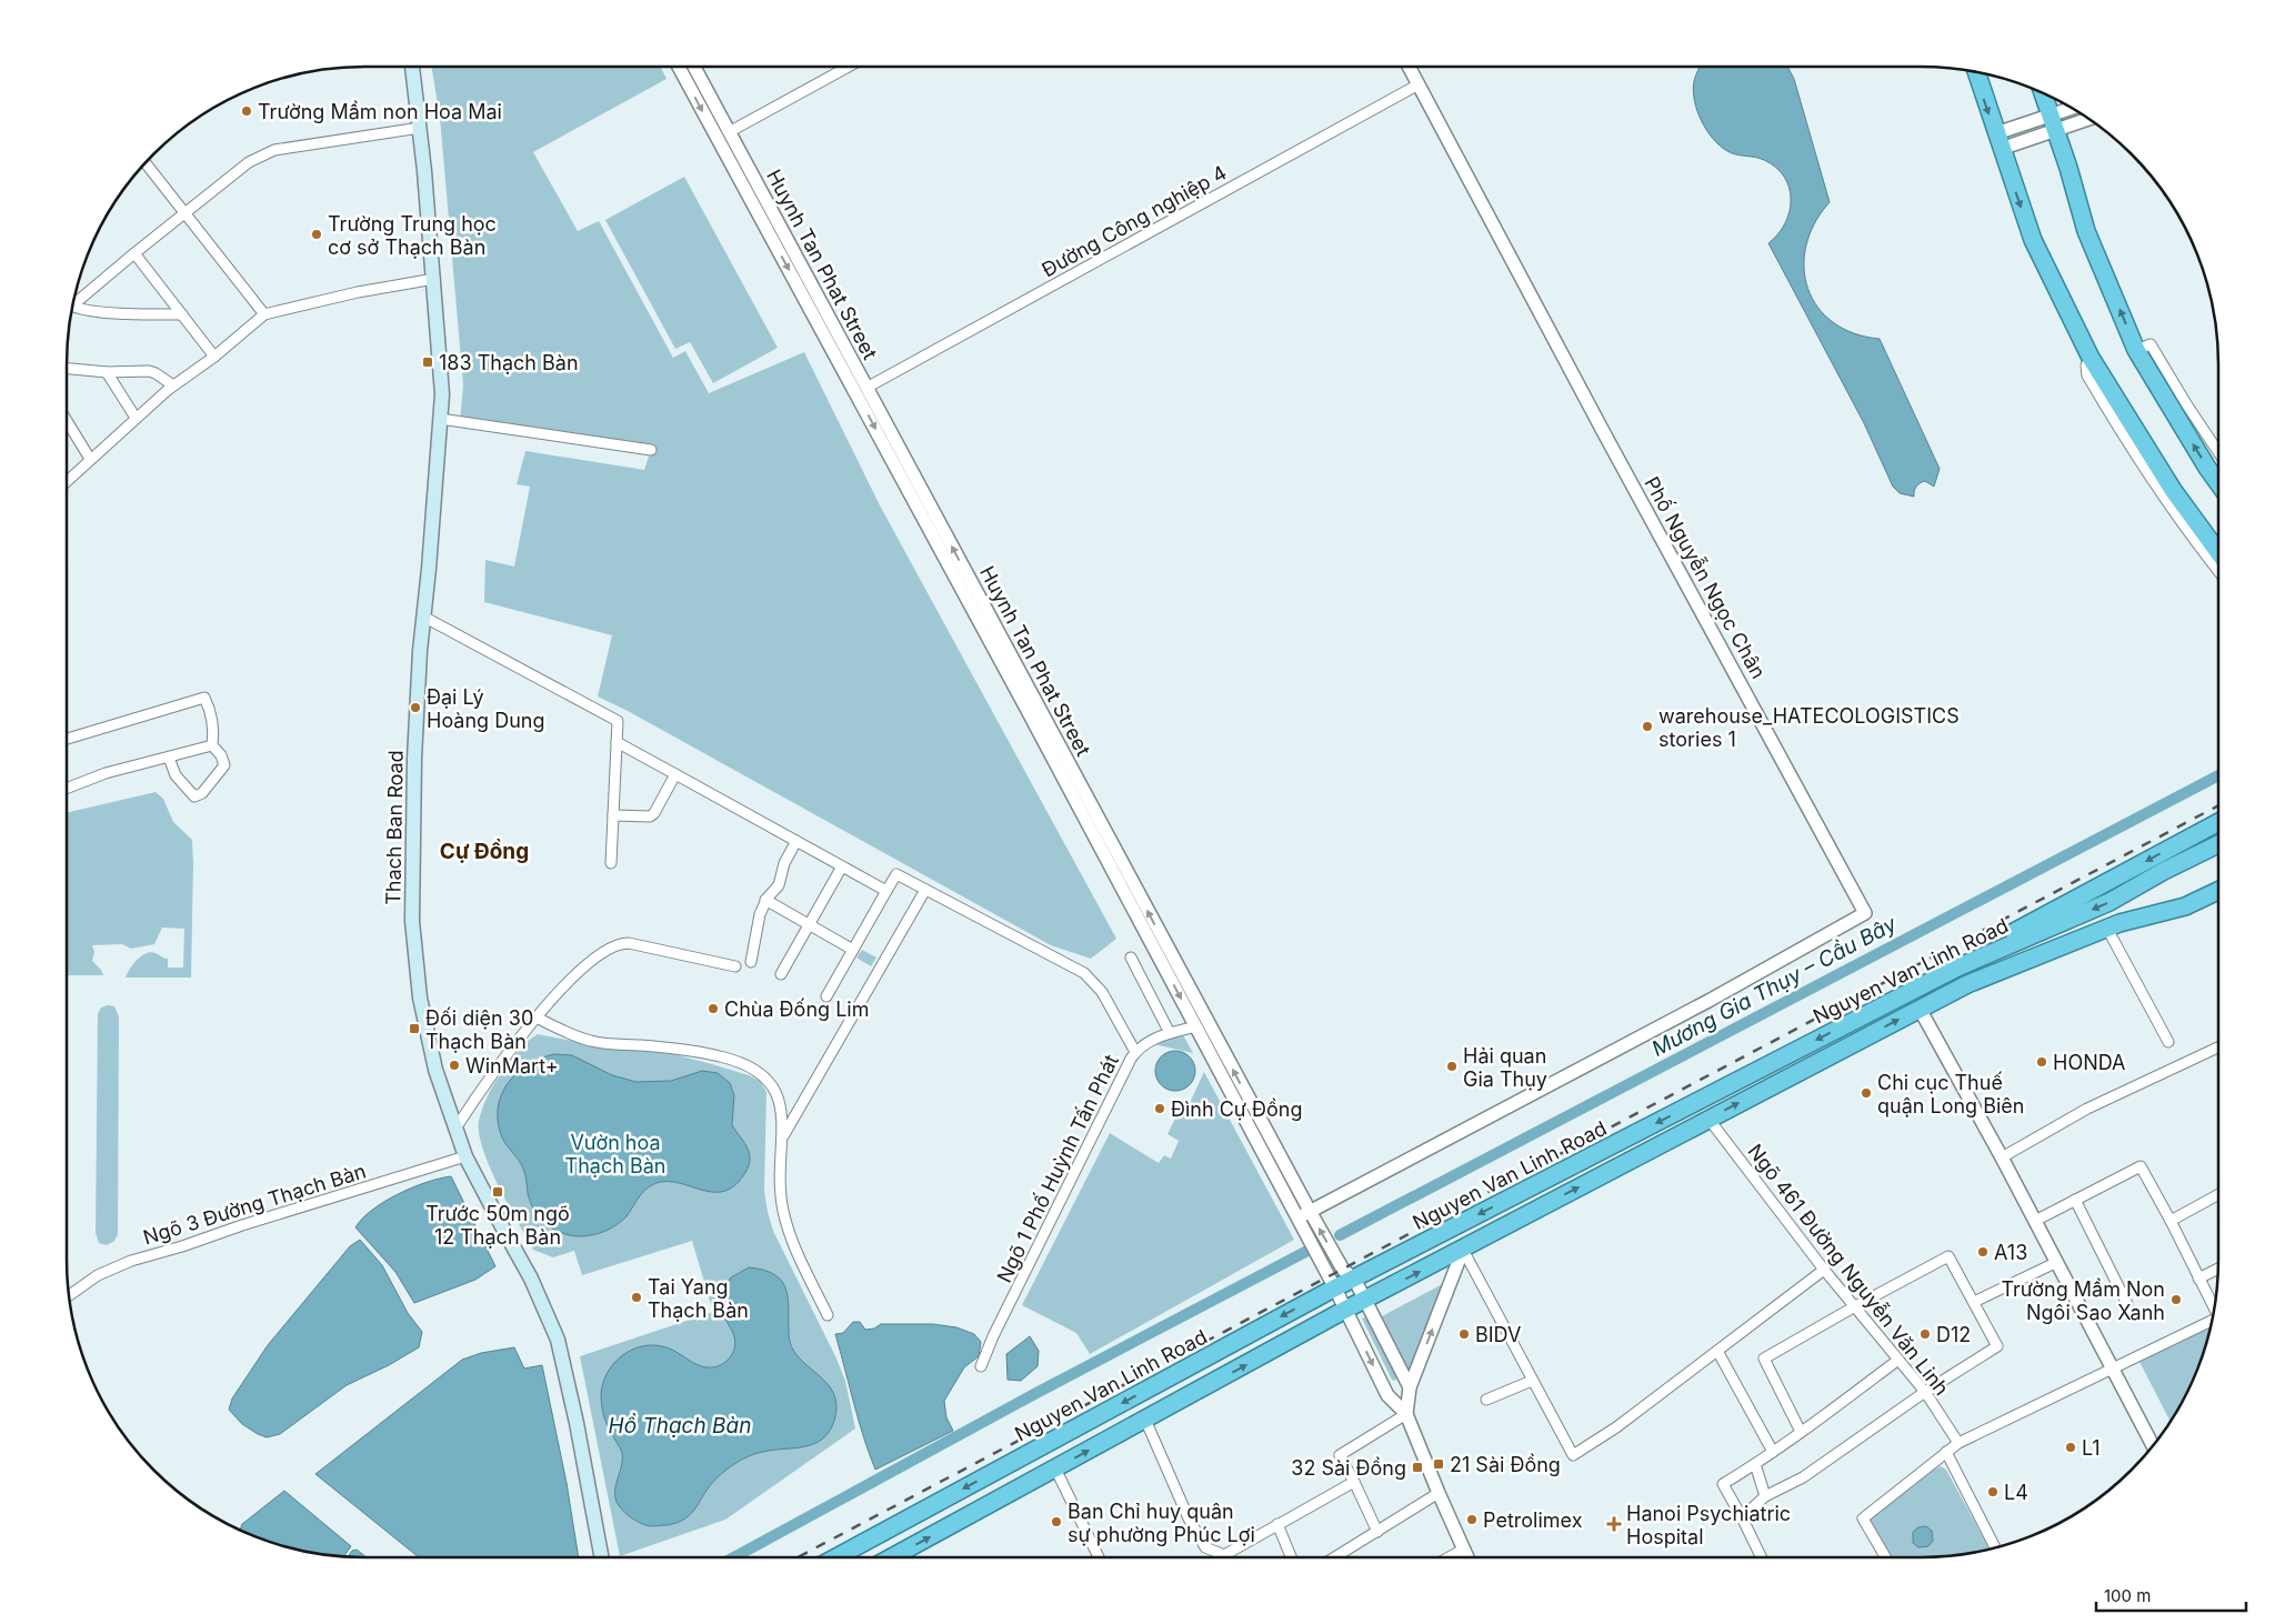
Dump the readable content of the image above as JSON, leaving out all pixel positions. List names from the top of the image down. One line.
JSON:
{"streets":{"highway":["Nguyen Van Linh Road"],"main road":["Thach Ban Road"],"street":["Đường Công nghiệp 4","Huynh Tan Phat Street","Phố Nguyễn Ngọc Chân","Ngõ 1 Phố Huỳnh Tấn Phát","Ngõ 3 Đường Thạch Bàn","Ngõ 461 Đường Nguyễn Văn Linh"]},"crossings":[["Đường Công nghiệp 4","Huynh Tan Phat Street"],["Đường Công nghiệp 4","Phố Nguyễn Ngọc Chân"],["Huynh Tan Phat Street","Phố Nguyễn Ngọc Chân"],["Huynh Tan Phat Street","Nguyen Van Linh Road"],["Huynh Tan Phat Street","Ngõ 1 Phố Huỳnh Tấn Phát"],["Thach Ban Road","Ngõ 3 Đường Thạch Bàn"],["Nguyen Van Linh Road","Ngõ 461 Đường Nguyễn Văn Linh"]],"districts":["Cự Đồng"],"water":["Mương Gia Thụy – Cầu Bây","Hồ Thạch Bàn"],"parks":["Vườn hoa Thạch Bàn"],"places":{"other":["Trường Mầm non Hoa Mai","Trường Trung học cơ sở Thạch Bàn","Đại Lý Hoàng Dung","warehouse_HATECOLOGISTICS stories 1","Chùa Đống Lim","HONDA","WinMart+","Hải quan Gia Thụy","Chi cục Thuế quận Long Biên","Đình Cự Đồng","A13","Tai Yang Thạch Bàn","Trường Mầm Non Ngôi Sao Xanh","BIDV","D12","L1","L4","Petrolimex","Ban Chỉ huy quân sự phường Phúc Lợi"],"transit":["183 Thạch Bàn","Đối diện 30 Thạch Bàn","Trước 50m ngõ 12 Thạch Bàn","21 Sài Đồng","32 Sài Đồng"],"health":["Hanoi Psychiatric Hospital"]},"scale_bar":"100 m"}
